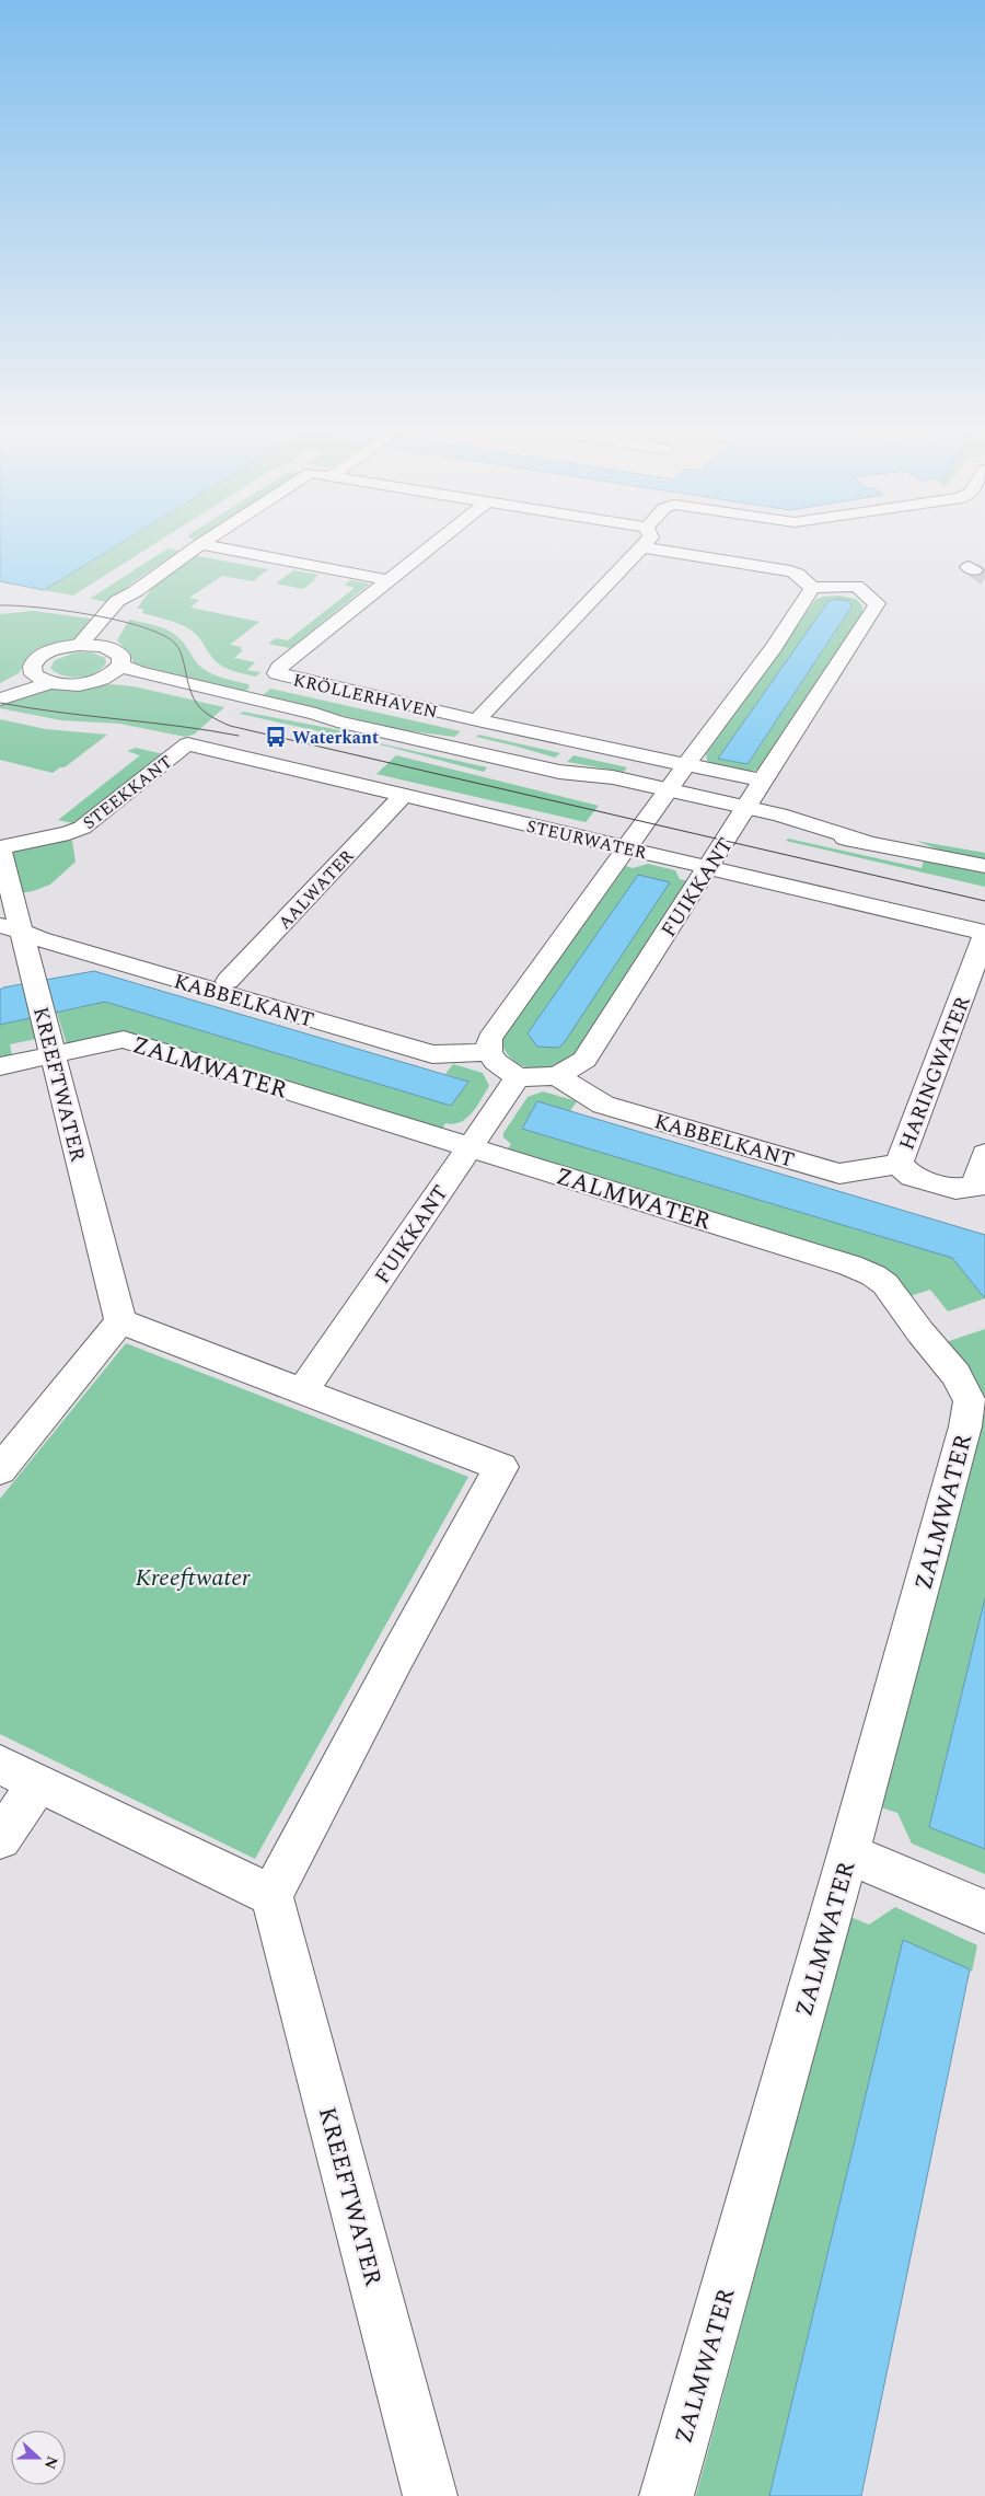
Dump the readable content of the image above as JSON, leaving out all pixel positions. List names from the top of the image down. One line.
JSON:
{"streets":{"street":["KRÖLLERHAVEN","STEEKKANT","STEURWATER","FUIKKANT","AALWATER","KABBELKANT","ZALMWATER","HARINGWATER","KREEFTWATER"]},"crossings":[["KRÖLLERHAVEN","FUIKKANT"],["STEEKKANT","STEURWATER"],["STEEKKANT","KREEFTWATER"],["STEURWATER","FUIKKANT"],["STEURWATER","AALWATER"],["STEURWATER","HARINGWATER"],["FUIKKANT","KABBELKANT"],["FUIKKANT","ZALMWATER"],["KABBELKANT","HARINGWATER"],["KABBELKANT","KREEFTWATER"],["ZALMWATER","KREEFTWATER"]],"parks":["Kreeftwater"],"places":{"bus stop":["Waterkant"]},"north":"right"}
